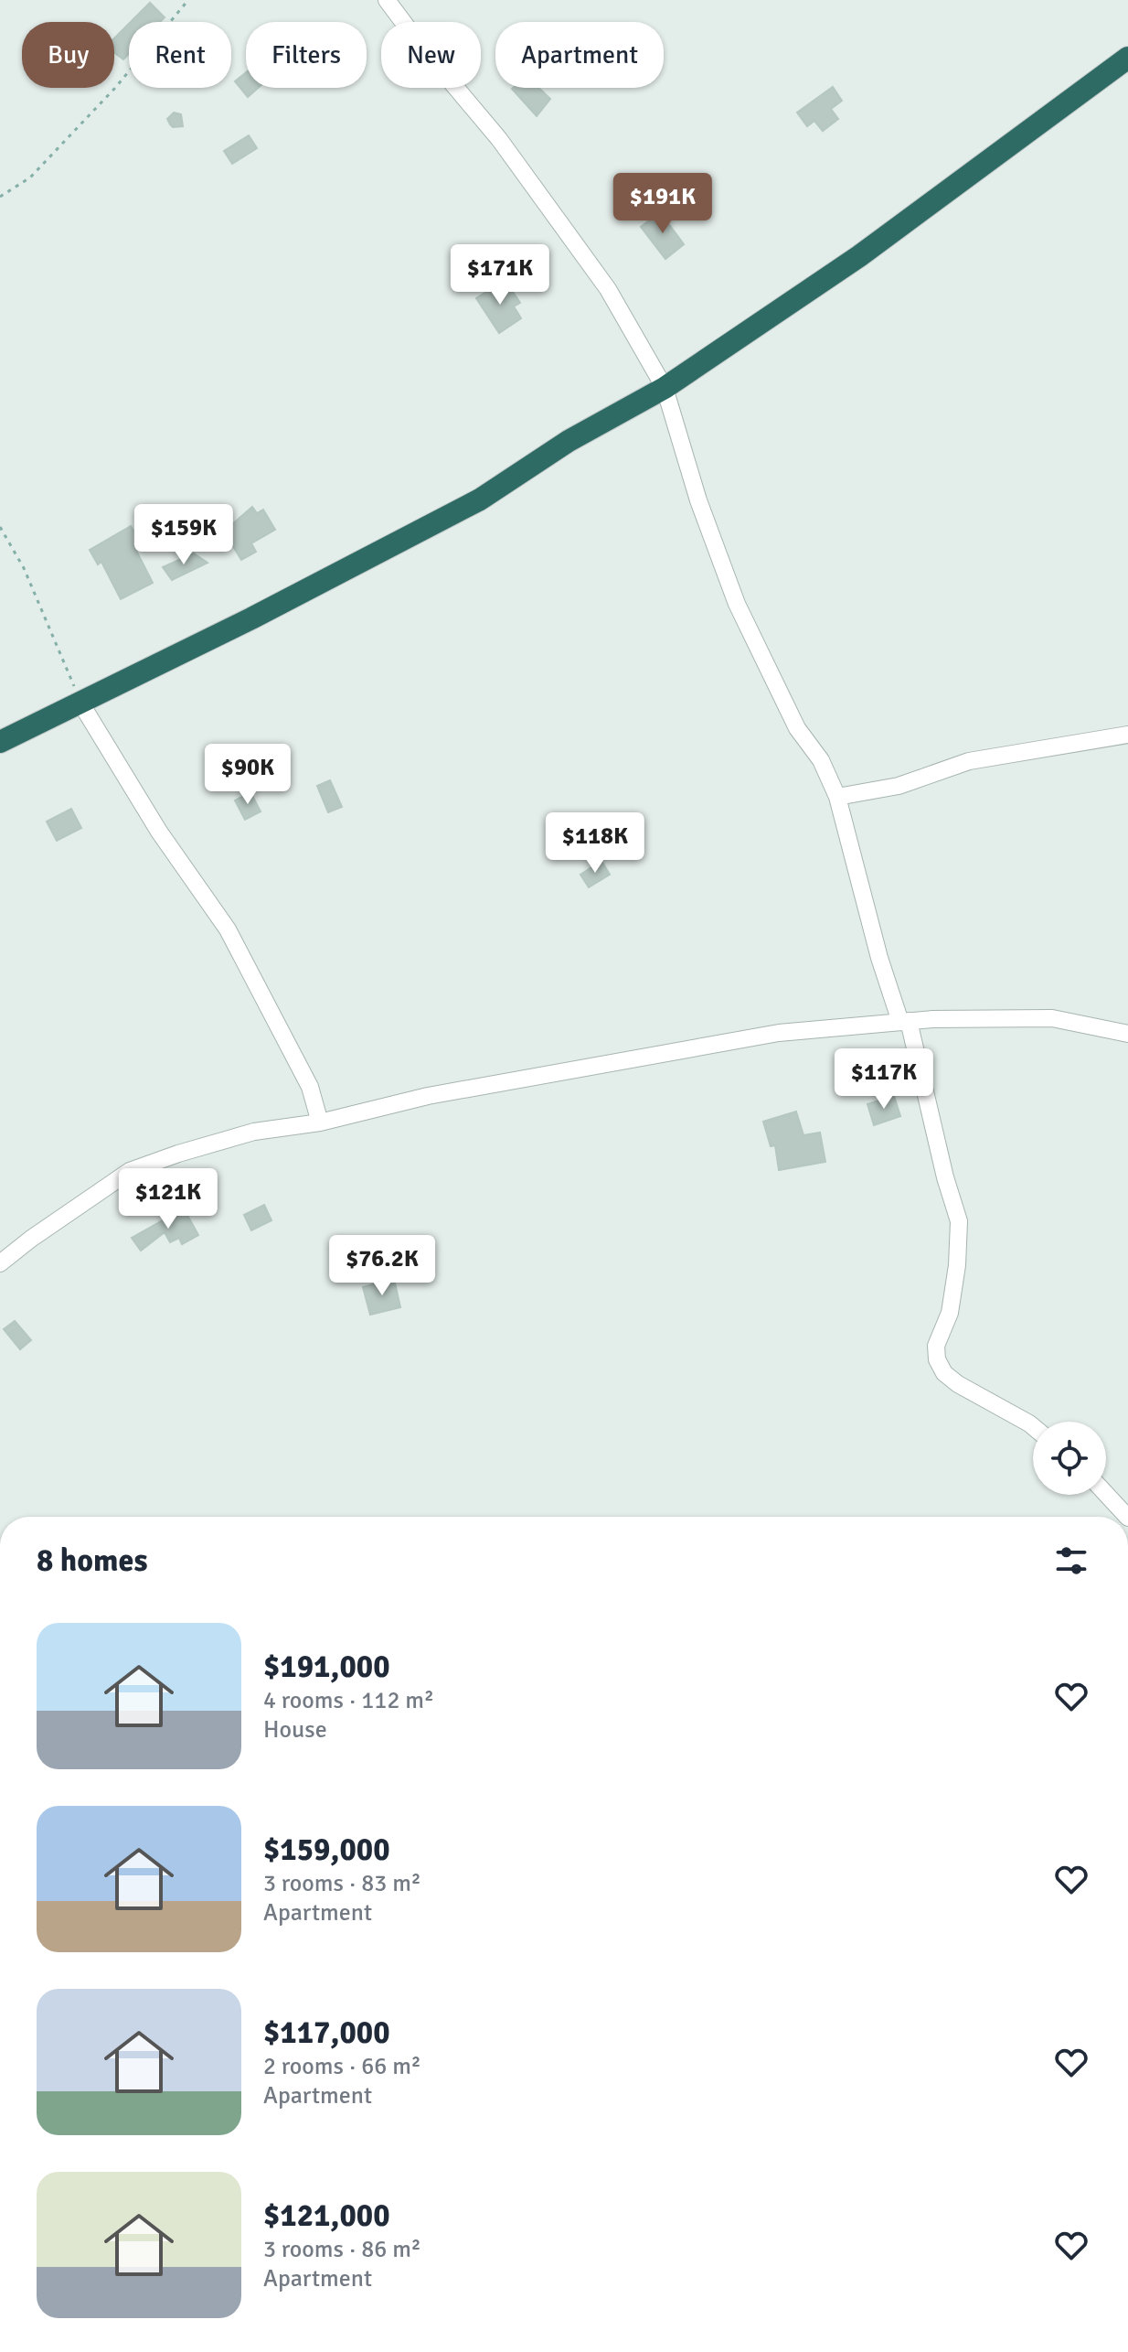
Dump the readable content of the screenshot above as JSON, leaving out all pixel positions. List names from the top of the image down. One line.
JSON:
{"page":{"chip":["Buy","Rent","Filters","New","Apartment"],"price":["$191K","$171K","$159K","$90K","$118K","$117K","$121K","$76.2K"],"heading":"8 homes","list":[{"name":"$191,000","note":"4 rooms · 112 m² · House"},{"name":"$159,000","note":"3 rooms · 83 m² · Apartment"},{"name":"$117,000","note":"2 rooms · 66 m² · Apartment"},{"name":"$121,000","note":"3 rooms · 86 m² · Apartment"}]}}
